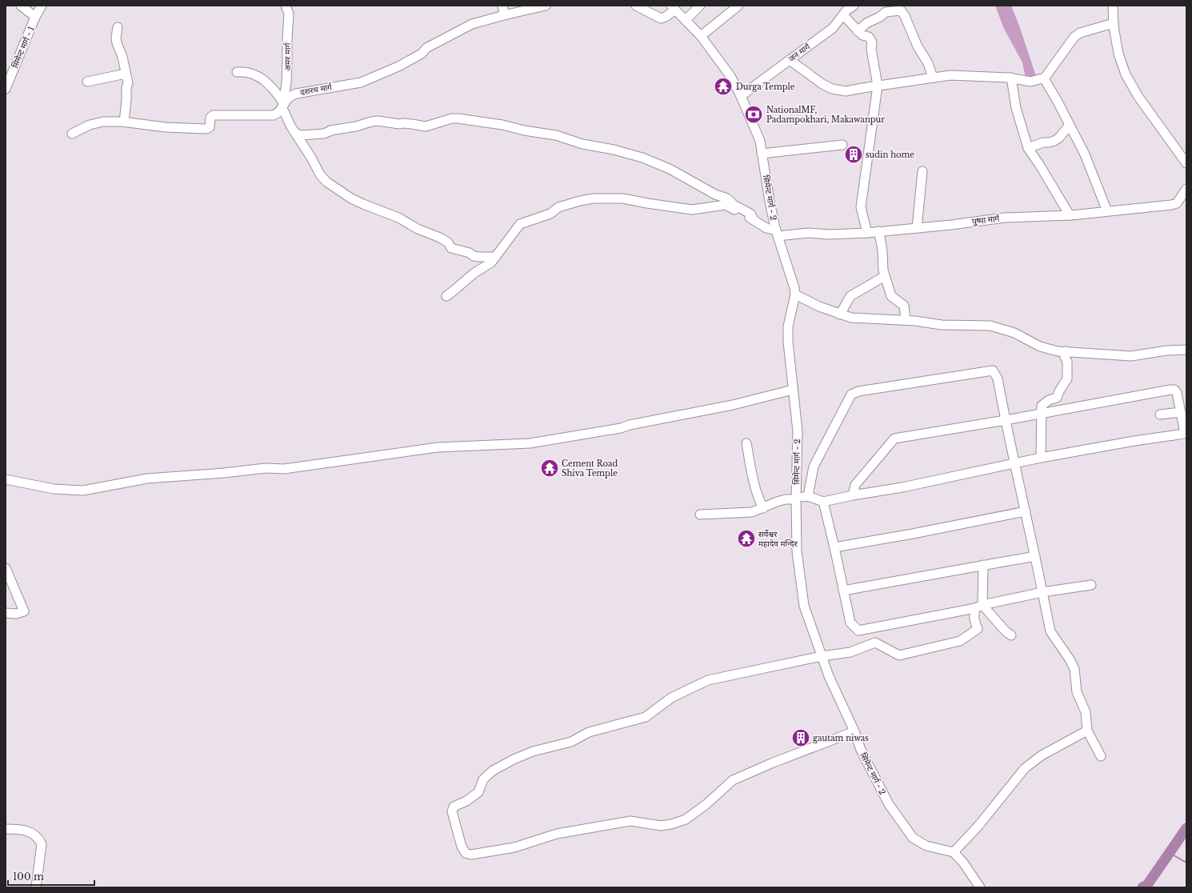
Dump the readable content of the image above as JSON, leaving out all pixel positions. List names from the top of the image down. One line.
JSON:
{"streets":{"street":["सिमेन्ट मार्ग - 1","जन मार्ग","अमर मार्ग","दशरथ मार्ग","सिमेन्ट मार्ग - 2","पुष्पा मार्ग"]},"crossings":[["जन मार्ग","सिमेन्ट मार्ग - 2"],["अमर मार्ग","दशरथ मार्ग"],["सिमेन्ट मार्ग - 2","पुष्पा मार्ग"]],"places":{"temple":["Durga Temple","Cement Road Shiva Temple","सर्वेश्वर महादेव मन्दिर"],"bank":["NationalMF, Padampokhari, Makawanpur"],"building":["sudin home","gautam niwas"]},"scale_bar":"100 m"}
